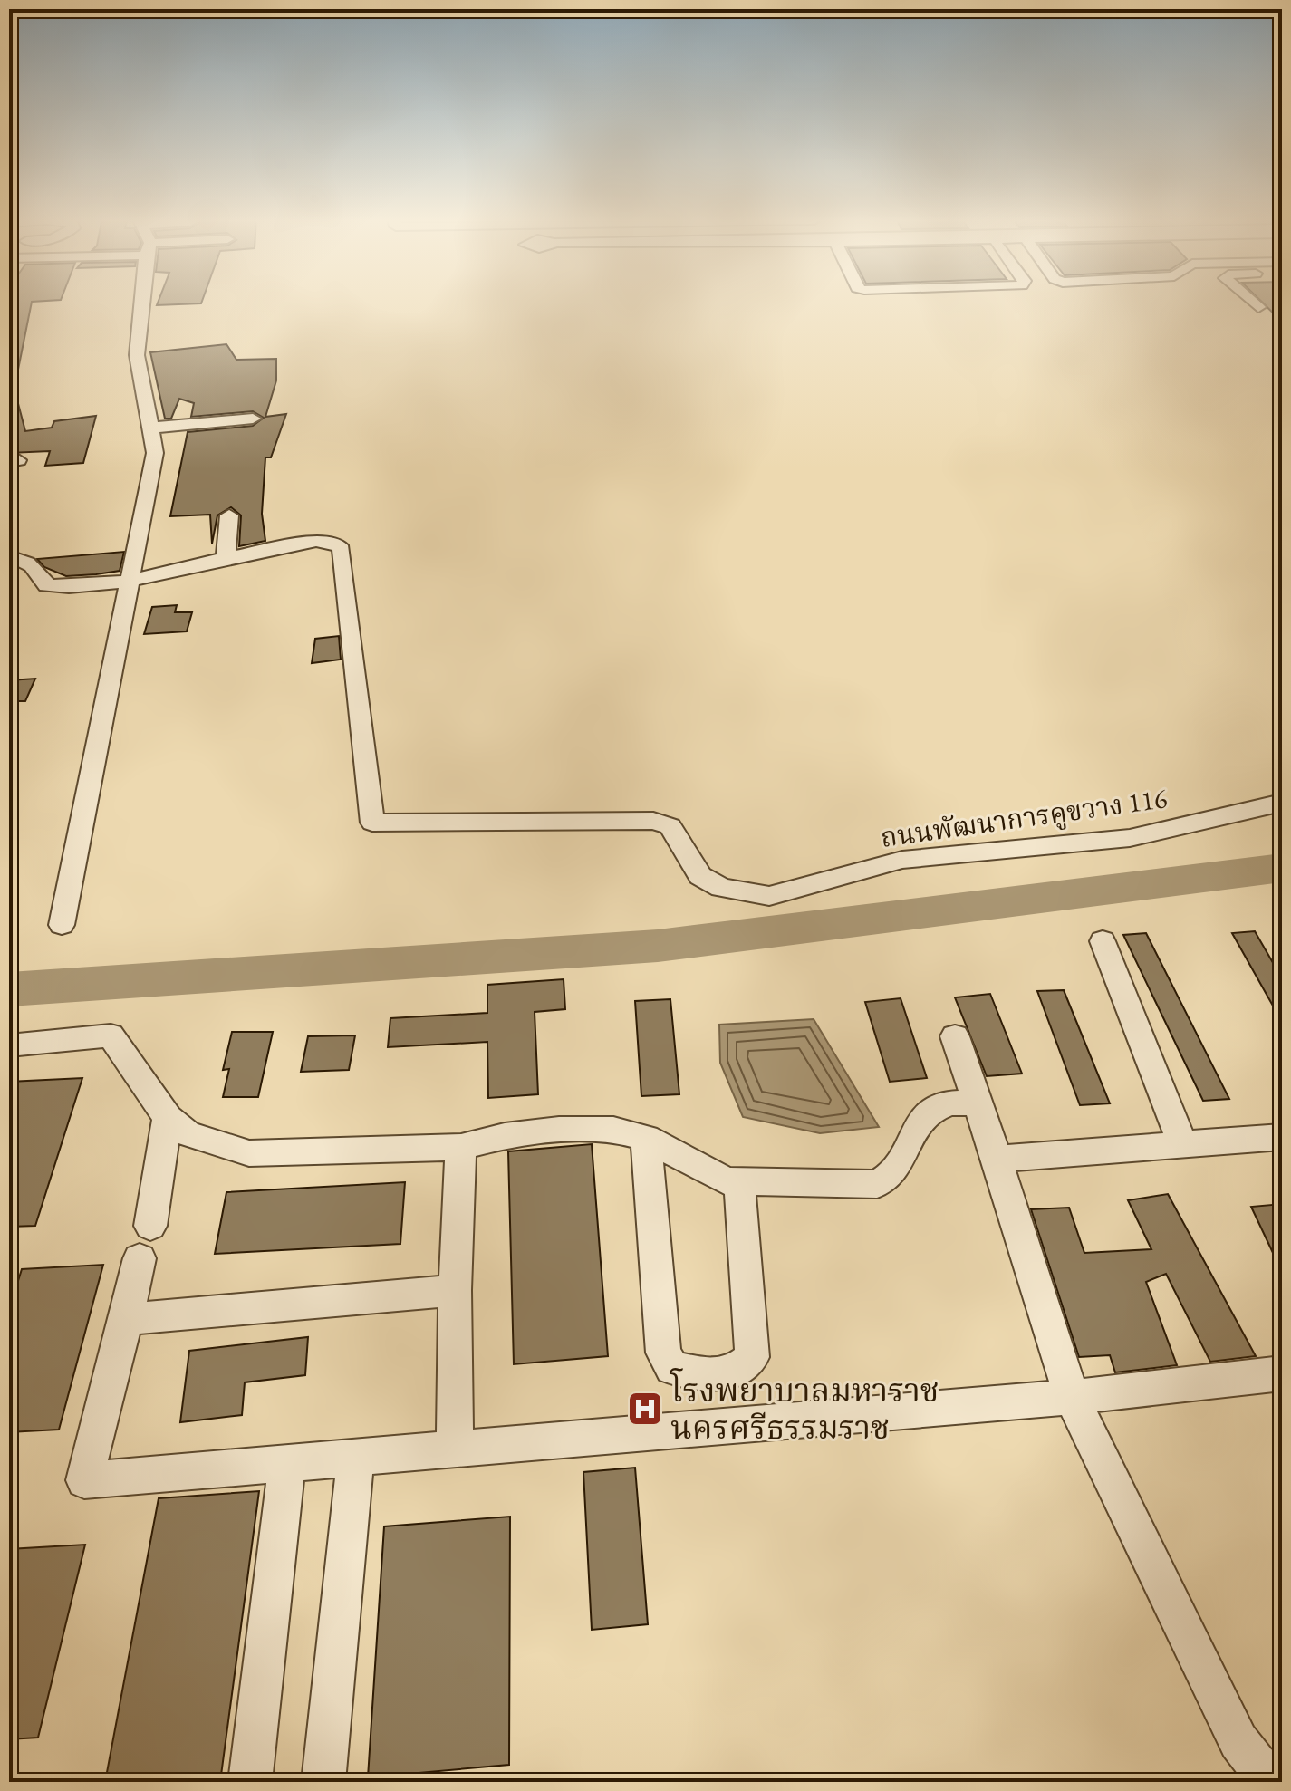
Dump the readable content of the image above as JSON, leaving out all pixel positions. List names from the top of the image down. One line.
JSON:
{"streets":{"street":["ถนนพัฒนาการคูขวาง 116"]},"places":{"hospital":["โรงพยาบาลมหาราช นครศรีธรรมราช"]}}
